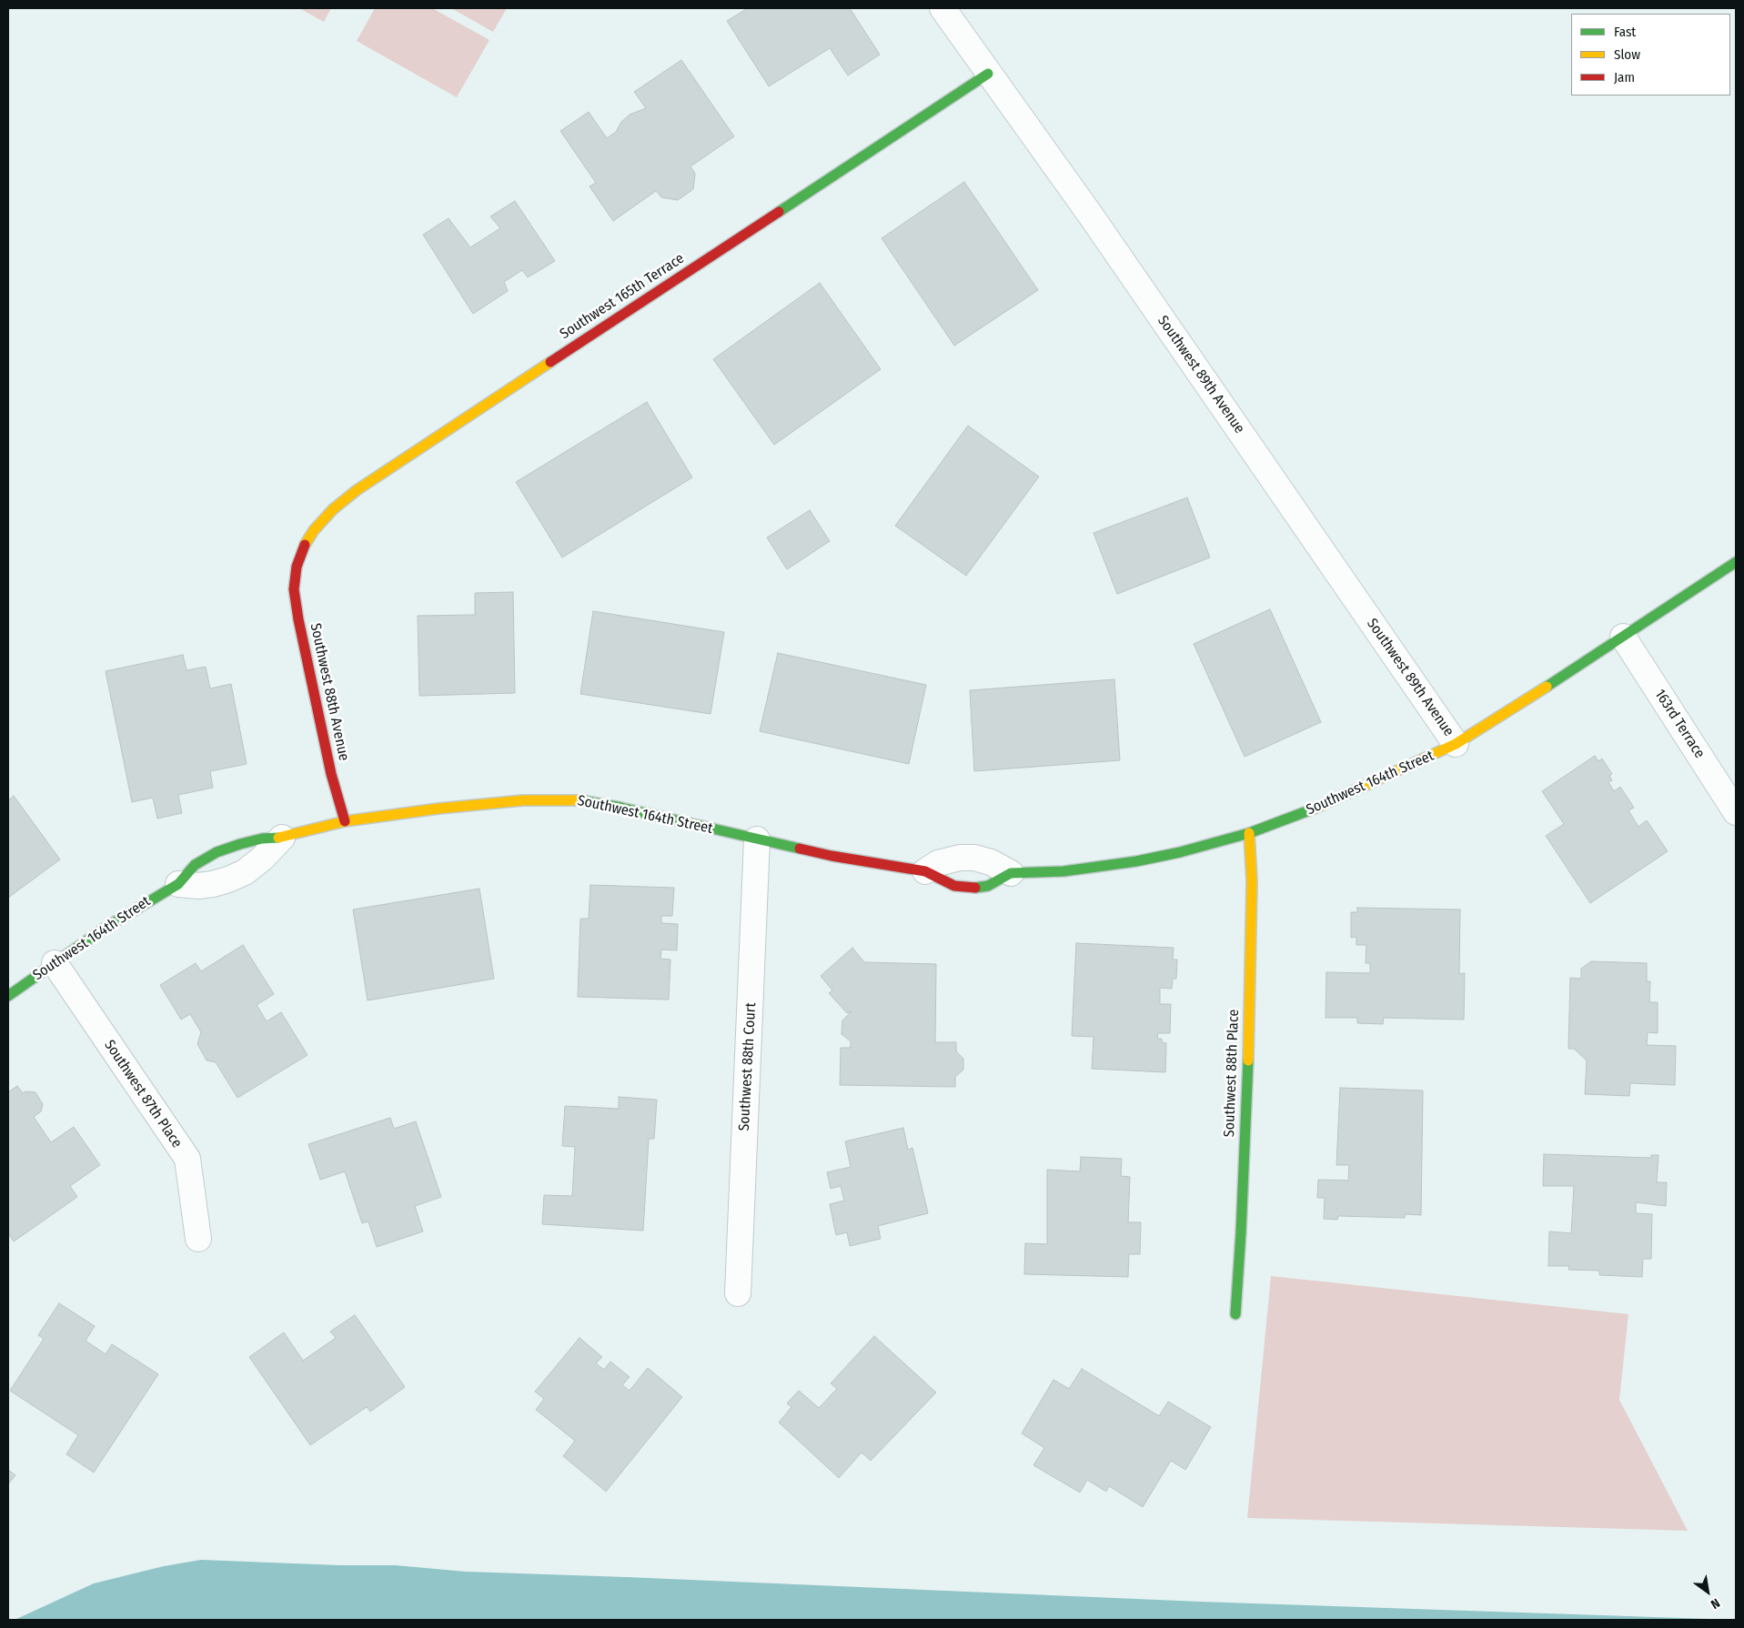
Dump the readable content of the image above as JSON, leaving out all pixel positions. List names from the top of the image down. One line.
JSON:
{"streets":{"street":["Southwest 165th Terrace","Southwest 89th Avenue","Southwest 88th Avenue","163rd Terrace","Southwest 164th Street","Southwest 88th Court","Southwest 88th Place","Southwest 87th Place"]},"crossings":[["Southwest 165th Terrace","Southwest 89th Avenue"],["Southwest 165th Terrace","Southwest 88th Avenue"],["Southwest 89th Avenue","Southwest 164th Street"],["Southwest 88th Avenue","Southwest 164th Street"],["163rd Terrace","Southwest 164th Street"],["Southwest 164th Street","Southwest 88th Court"],["Southwest 164th Street","Southwest 88th Place"],["Southwest 164th Street","Southwest 87th Place"]],"legend":["Fast","Slow","Jam"],"north":"bottom right"}
